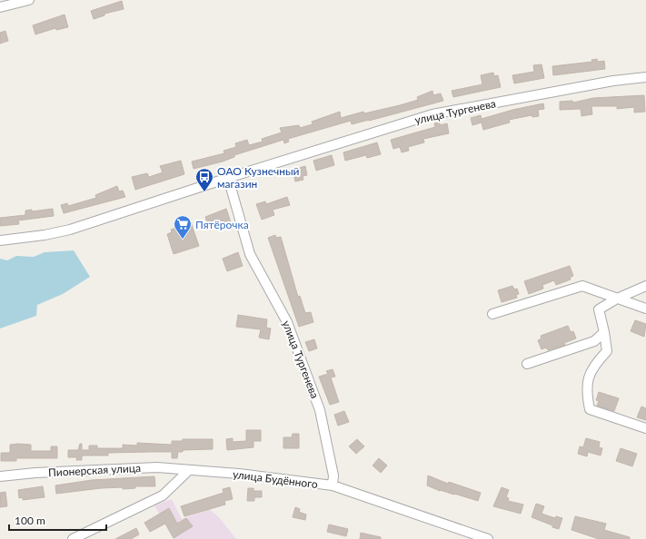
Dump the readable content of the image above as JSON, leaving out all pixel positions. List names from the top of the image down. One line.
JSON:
{"streets":{"street":["улица Тургенева","Пионерская улица","улица Будённого"]},"crossings":[["улица Тургенева","улица Будённого"],["Пионерская улица","улица Будённого"]],"places":{"bus stop":["ОАО Кузнечный магазин"],"supermarket":["Пятёрочка"]},"scale_bar":"100 m"}
